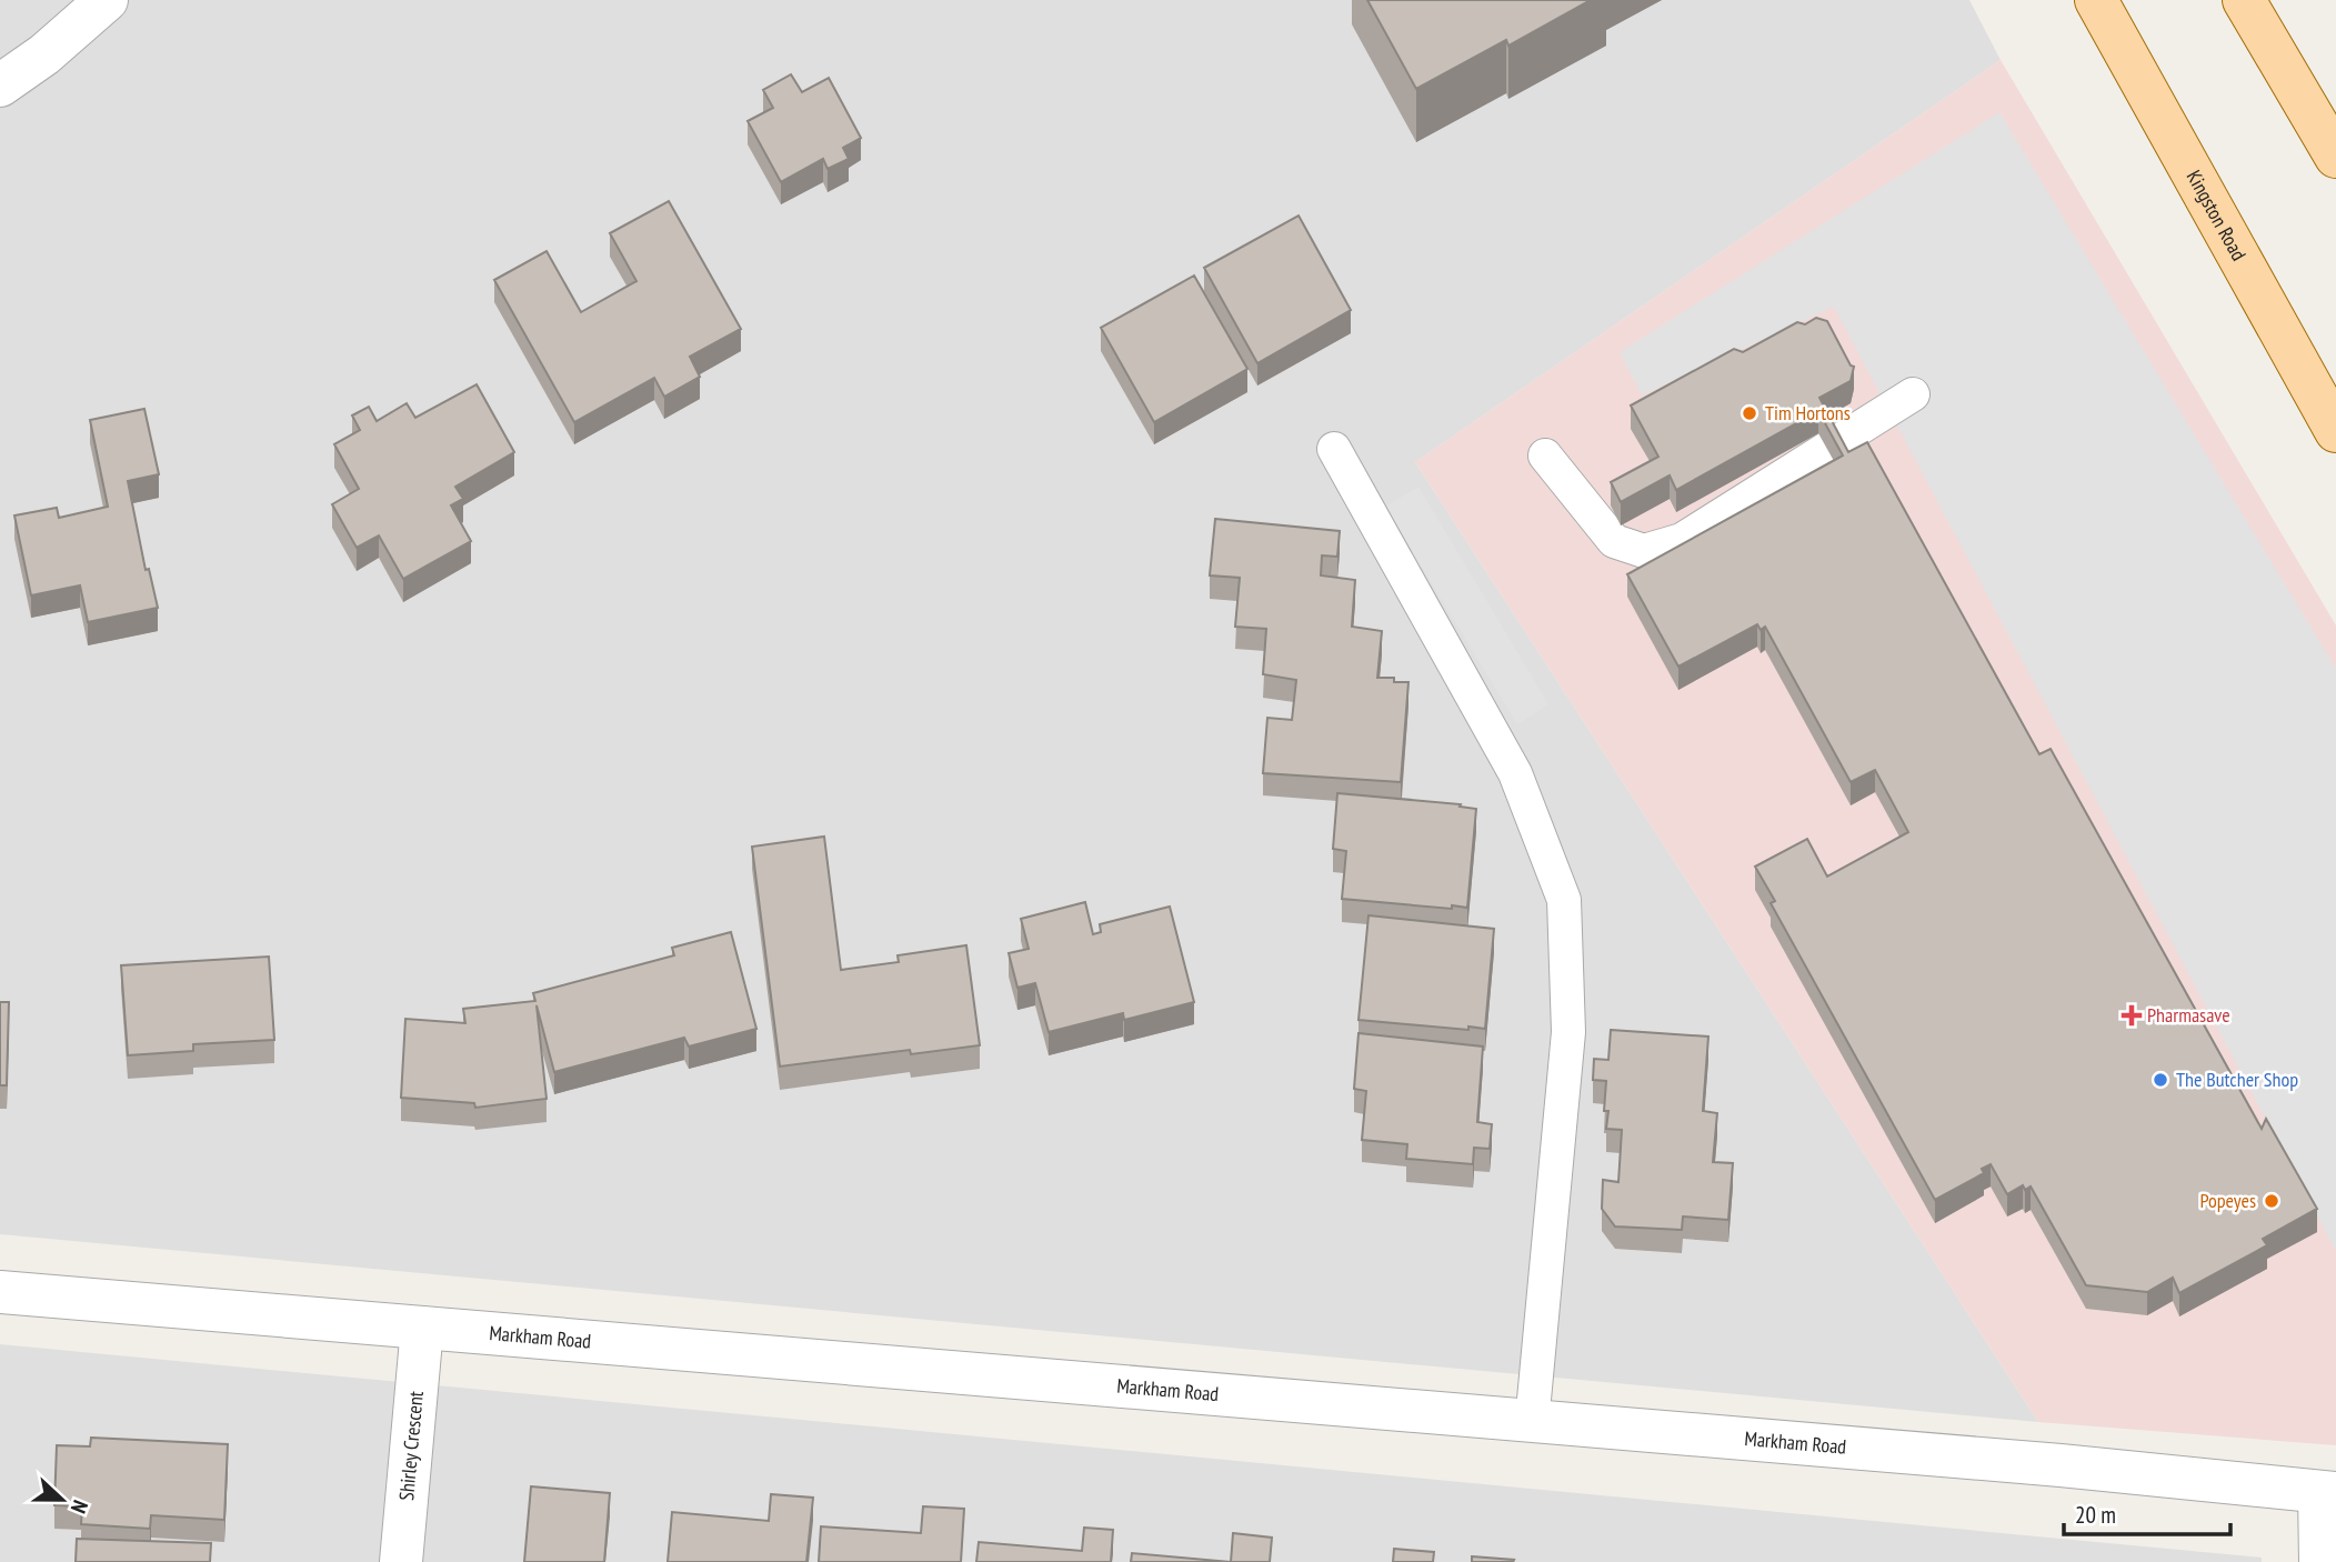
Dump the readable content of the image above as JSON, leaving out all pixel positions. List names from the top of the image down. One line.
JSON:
{"streets":{"main road":["Kingston Road"],"street":["Markham Road","Shirley Crescent"]},"crossings":[["Markham Road","Shirley Crescent"]],"places":{"other":["Tim Hortons","The Butcher Shop","Popeyes"],"health":["Pharmasave"]},"scale_bar":"20 m","north":"right"}
